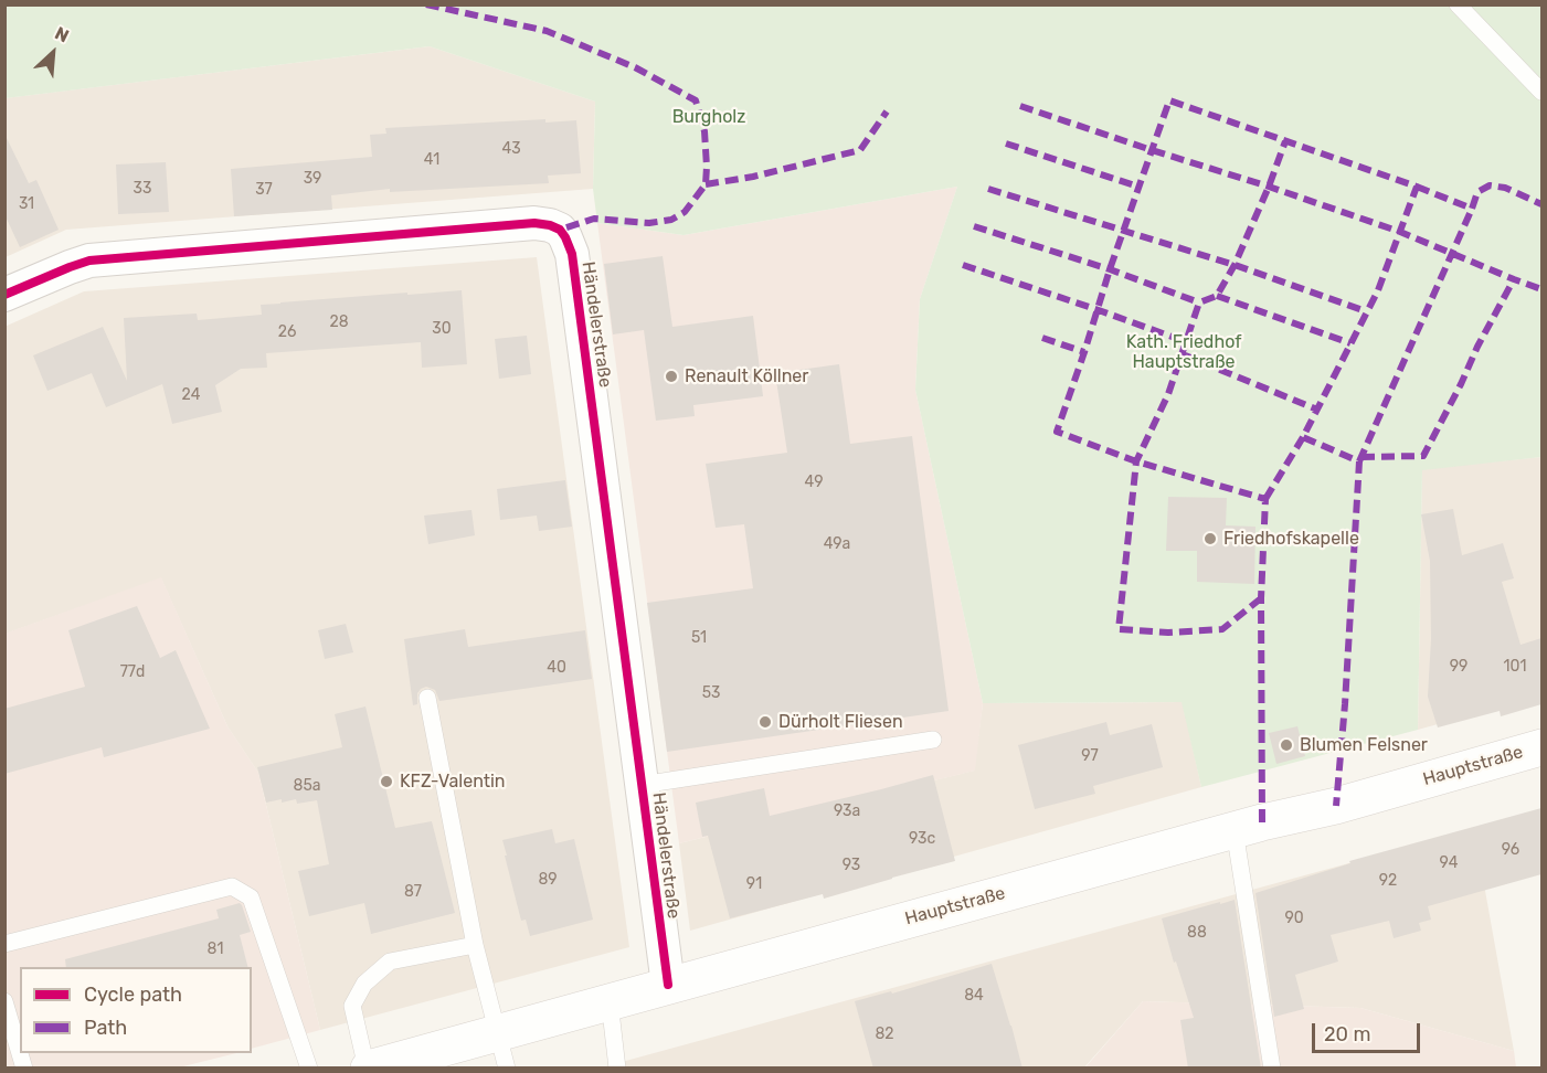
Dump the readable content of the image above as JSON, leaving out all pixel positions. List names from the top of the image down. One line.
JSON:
{"streets":{"main road":["Hauptstraße"],"street":["Händelerstraße"]},"crossings":[["Händelerstraße","Hauptstraße"]],"parks":["Burgholz","Kath. Friedhof Hauptstraße"],"places":["Renault Köllner","Friedhofskapelle","Dürholt Fliesen","Blumen Felsner","KFZ-Valentin"],"house_numbers":["43","41","39","33","37","31","28","30","26","24","49","49a","51","99","101","40","77d","53","97","85a","93a","93c","96","94","93","89","92","91","87","90","88","81","84","82"],"legend":["Cycle path","Path"],"scale_bar":"20 m","north":"top right"}
